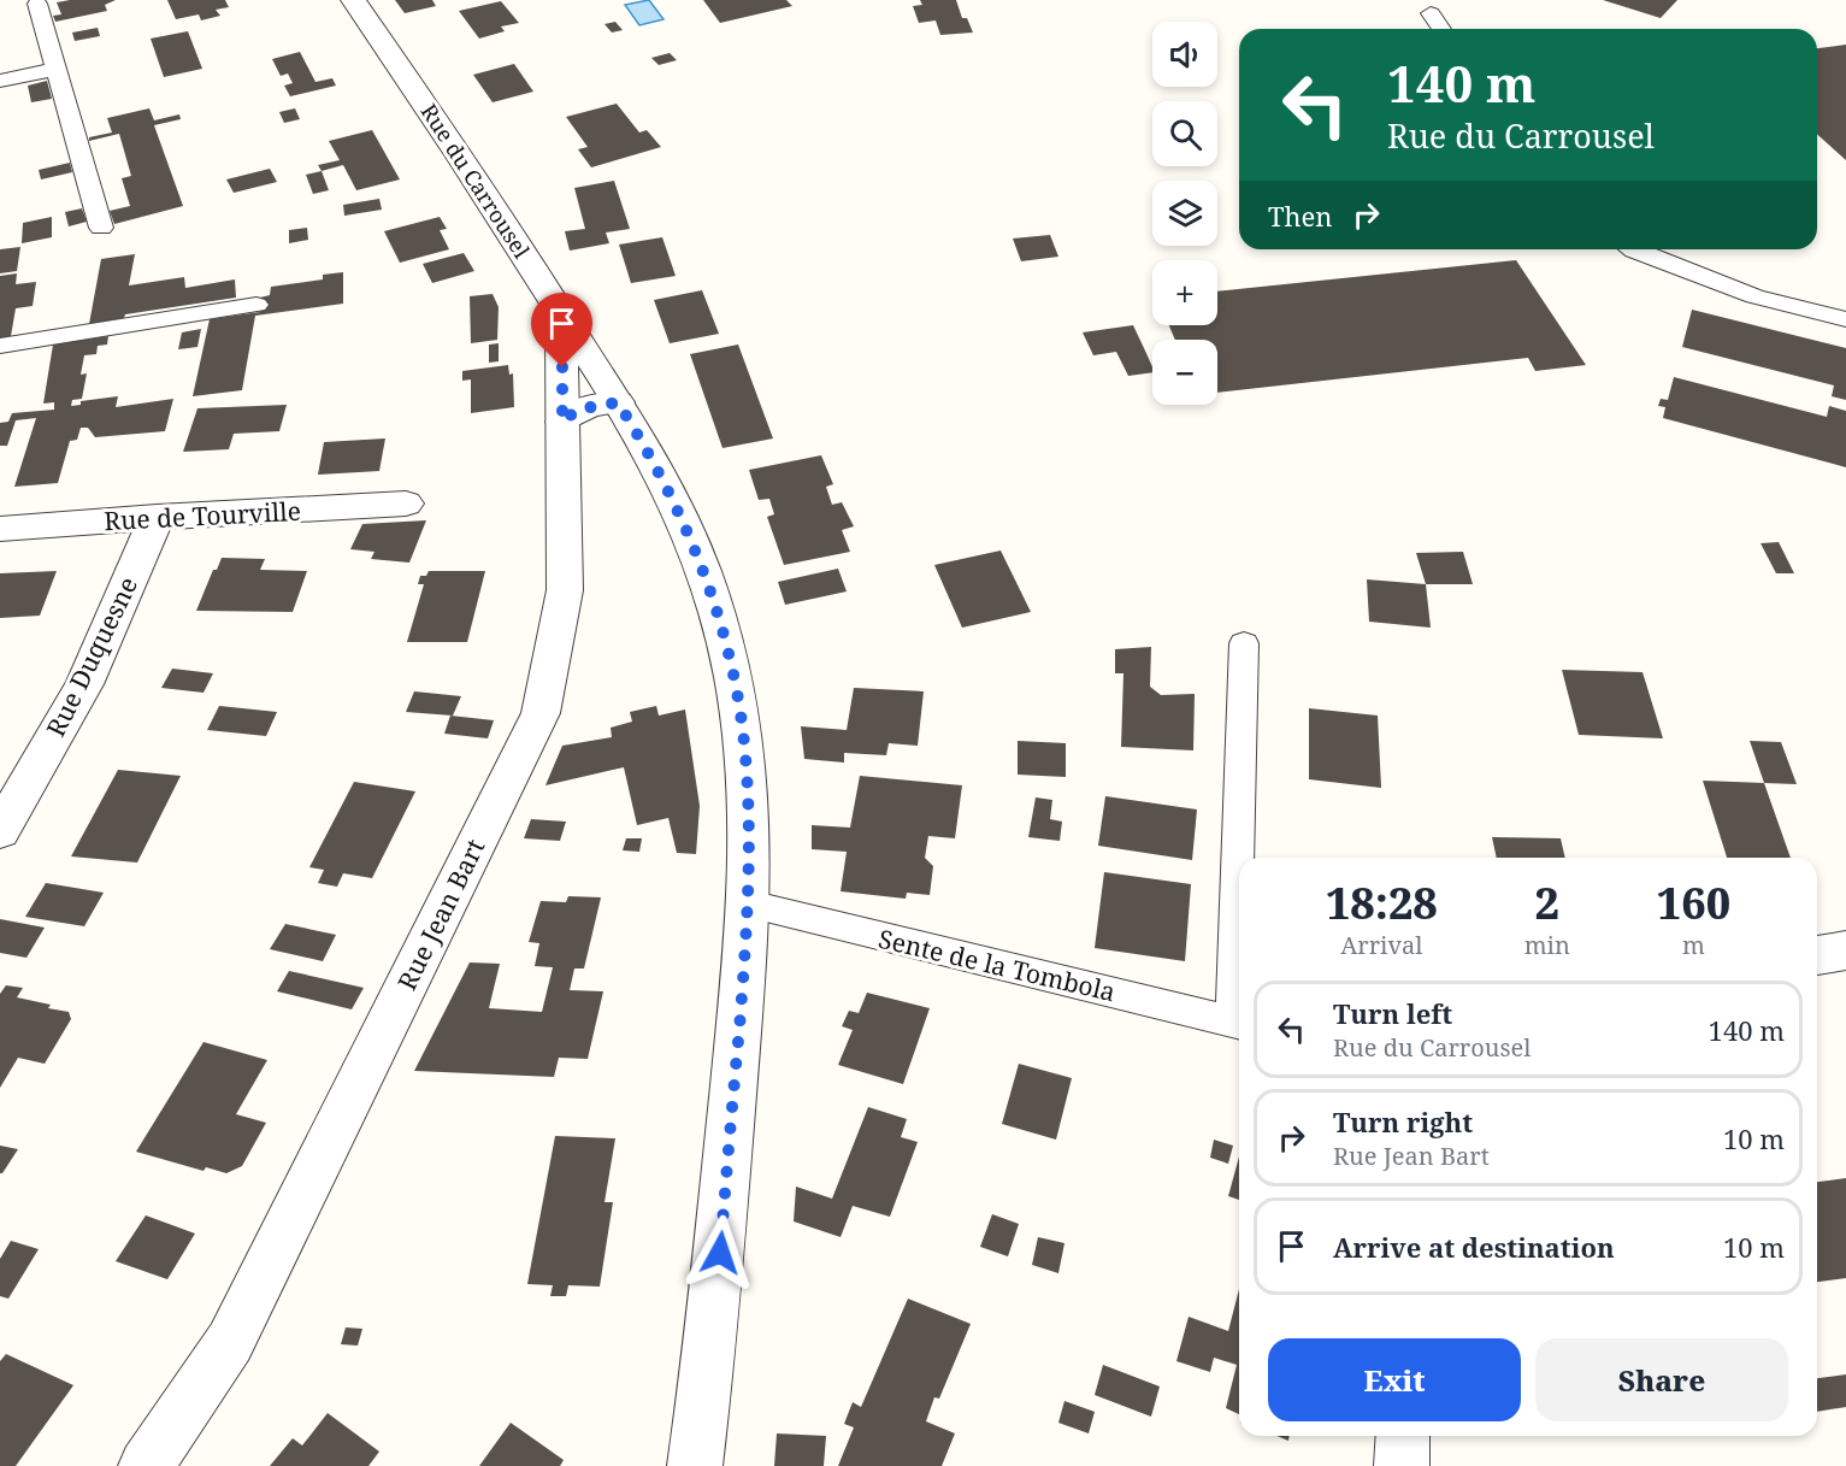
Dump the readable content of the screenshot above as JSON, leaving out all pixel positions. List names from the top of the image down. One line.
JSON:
{"streets":{"street":["Rue du Carrousel","Rue de Tourville","Rue Duquesne","Rue Jean Bart"],"lane":["Sente de la Tombola"]},"crossings":[["Rue du Carrousel","Rue Jean Bart"],["Rue du Carrousel","Sente de la Tombola"],["Rue de Tourville","Rue Duquesne"]],"page":{"map_buttons":["+","−"],"turn":["140 m","Rue du Carrousel"],"then":"Then","eta":["18:28","Arrival","2","min","160","m"],"list":[{"name":"Turn left","note":"Rue du Carrousel","value":"140 m"},{"name":"Turn right","note":"Rue Jean Bart","value":"10 m"},{"name":"Arrive at destination","value":"10 m"}],"buttons":["Exit","Share"]}}
